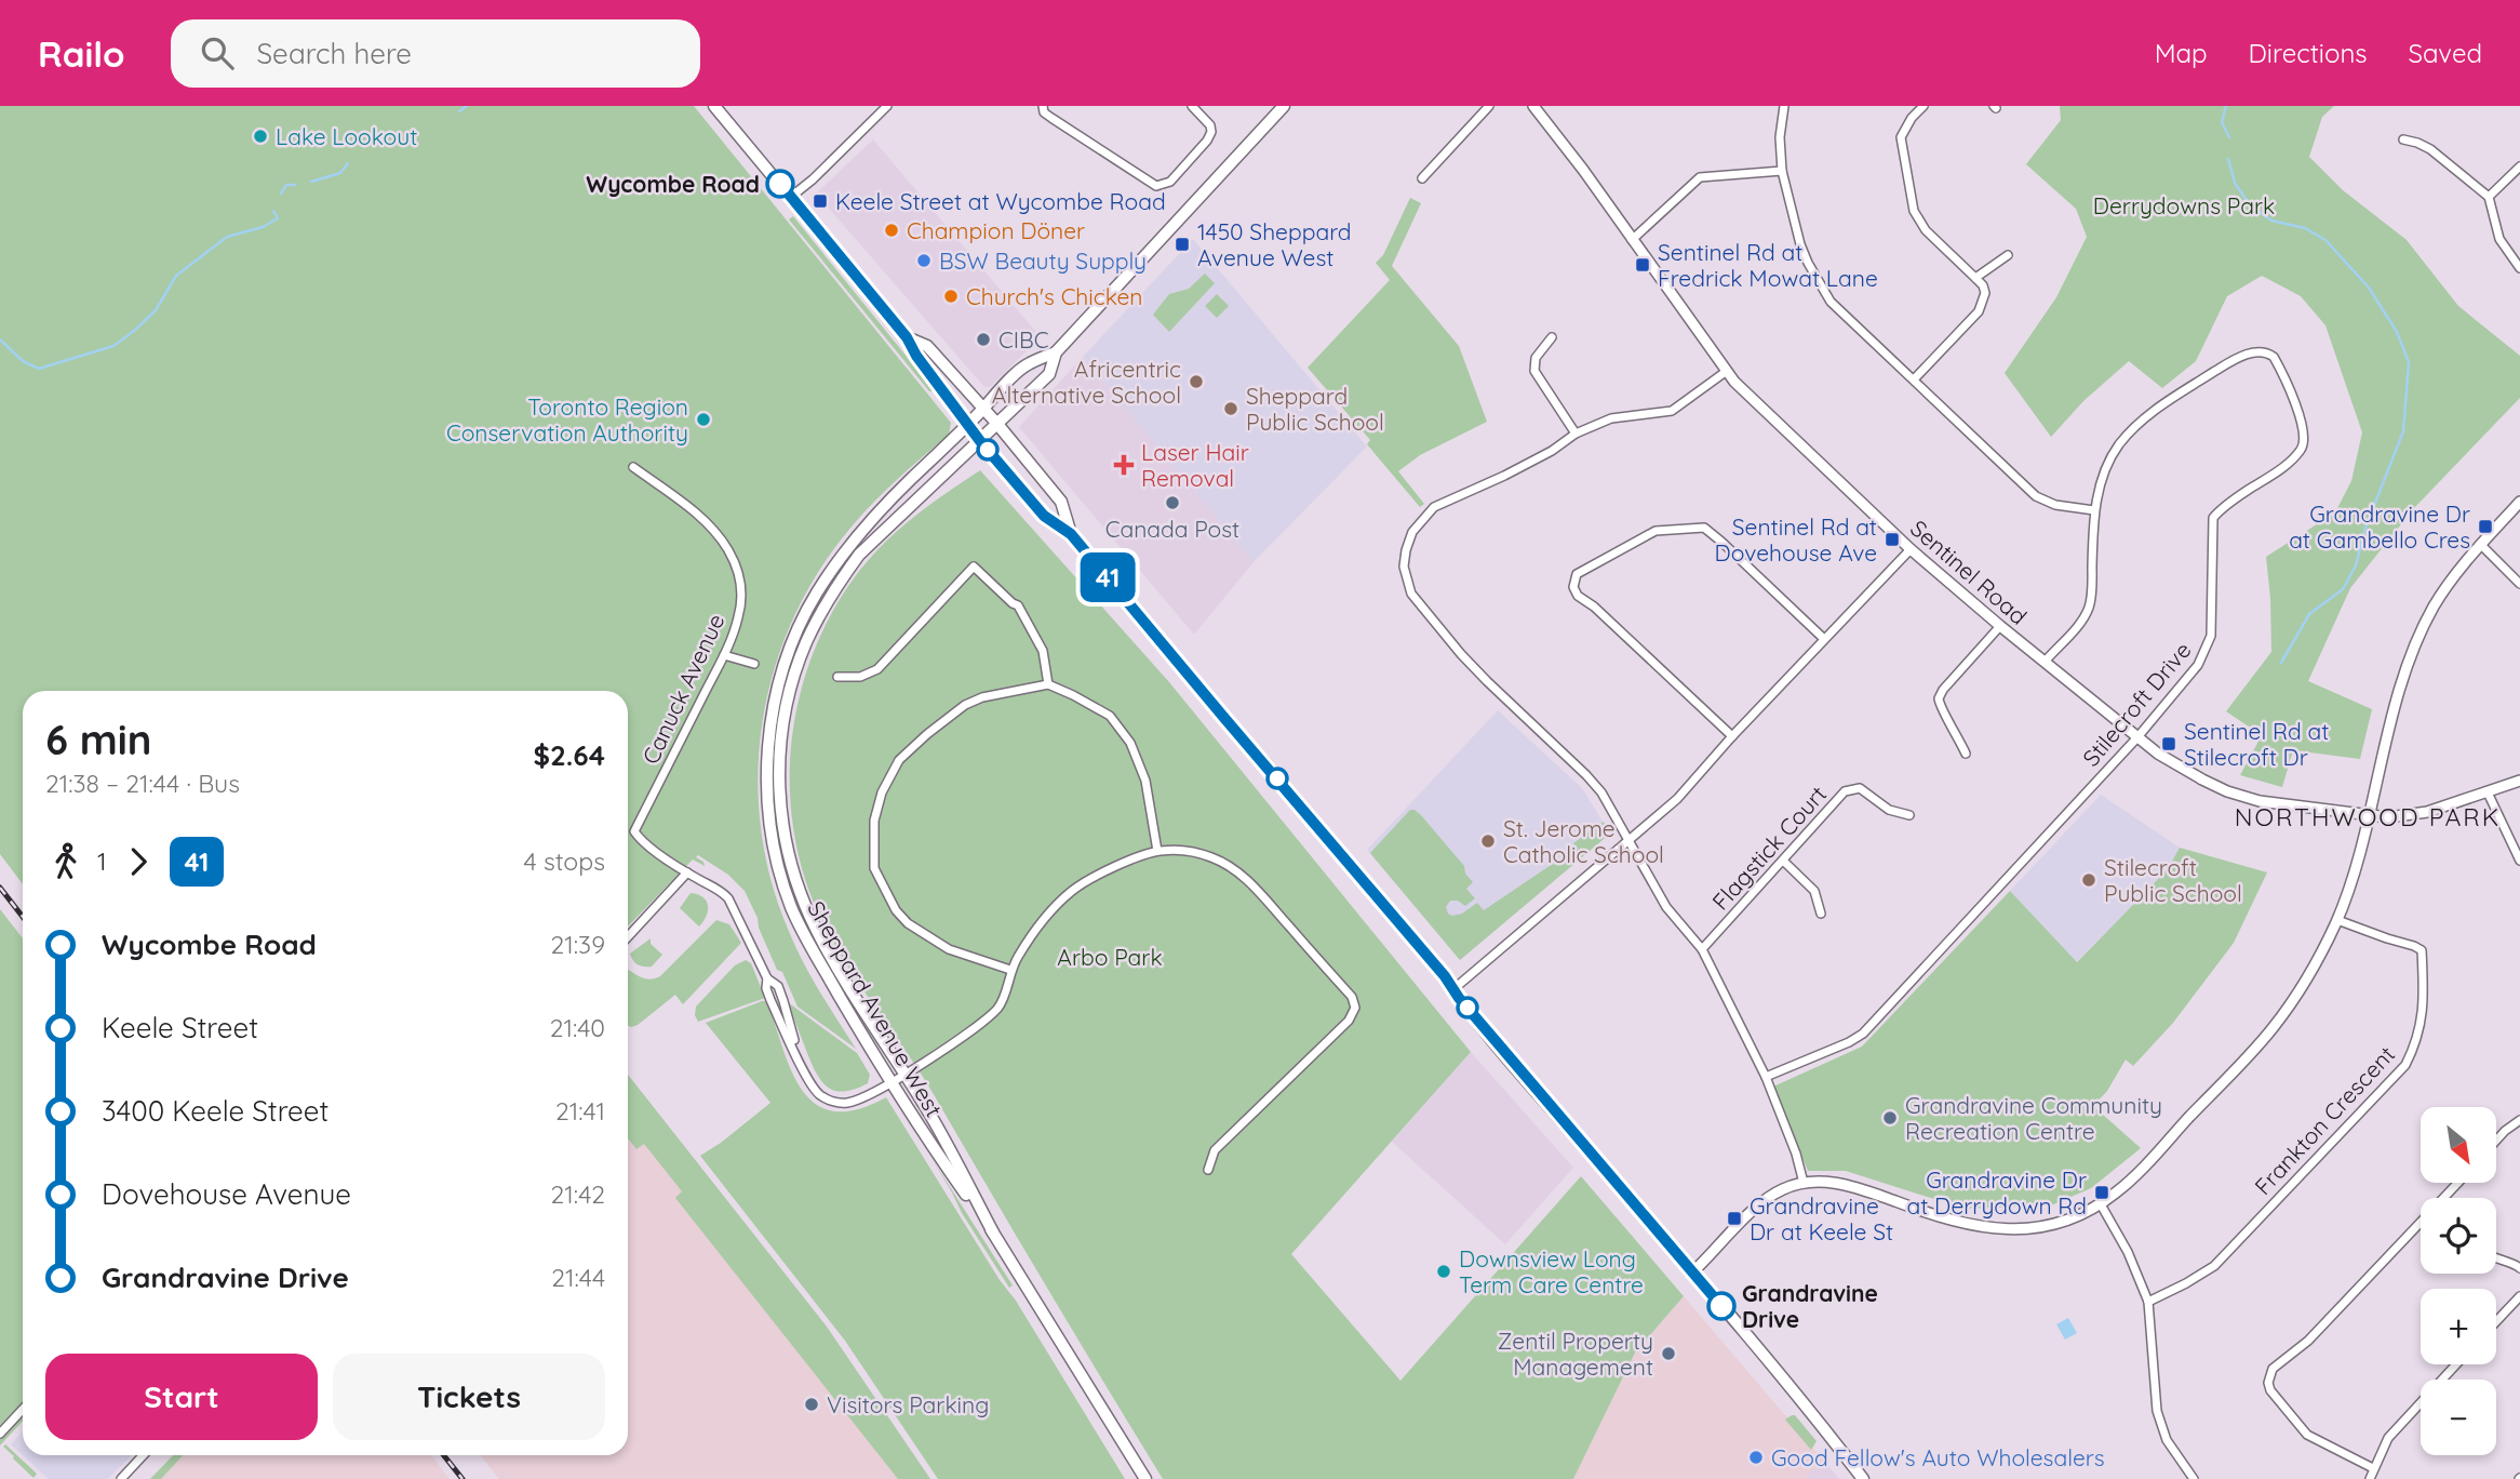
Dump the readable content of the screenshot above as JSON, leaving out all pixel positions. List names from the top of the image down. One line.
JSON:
{"streets":{"main road":["Sheppard Avenue West"],"street":["Sentinel Road","Canuck Avenue","Stilecroft Drive","Flagstick Court","Frankton Crescent"]},"crossings":[["Sentinel Road","Stilecroft Drive"]],"districts":["NORTHWOOD PARK"],"parks":["Derrydowns Park","Arbo Park"],"places":{"other":["Lake Lookout","Wycombe Road","Champion Döner","BSW Beauty Supply","Church's Chicken","CIBC","Africentric Alternative School","Sheppard Public School","Toronto Region Conservation Authority","Canada Post","St. Jerome Catholic School","Stilecroft Public School","Grandravine Community Recreation Centre","Downsview Long Term Care Centre","Grandravine Drive","Zentil Property Management","Visitors Parking","Good Fellow's Auto Wholesalers"],"transit":["Keele Street at Wycombe Road","1450 Sheppard Avenue West","Sentinel Rd at Fredrick Mowat Lane","Grandravine Dr at Gambello Cres","Sentinel Rd at Dovehouse Ave","Sentinel Rd at Stilecroft Dr","Grandravine Dr at Derrydown Rd","Grandravine Dr at Keele St"],"health":["Laser Hair Removal"]},"lines":["bus line 41"],"north":"bottom right","page":{"header":"Railo","search":"Search here","nav":["Map","Directions","Saved"],"on_map":"41","heading":["6 min","21:38 – 21:44 · Bus","$2.64"],"legs":["1","41","4 stops"],"list":[{"name":"Wycombe Road","value":"21:39"},{"name":"Keele Street","value":"21:40"},{"name":"3400 Keele Street","value":"21:41"},{"name":"Dovehouse Avenue","value":"21:42"},{"name":"Grandravine Drive","value":"21:44"}],"map_buttons":["+","−"],"buttons":["Start","Tickets"]}}
